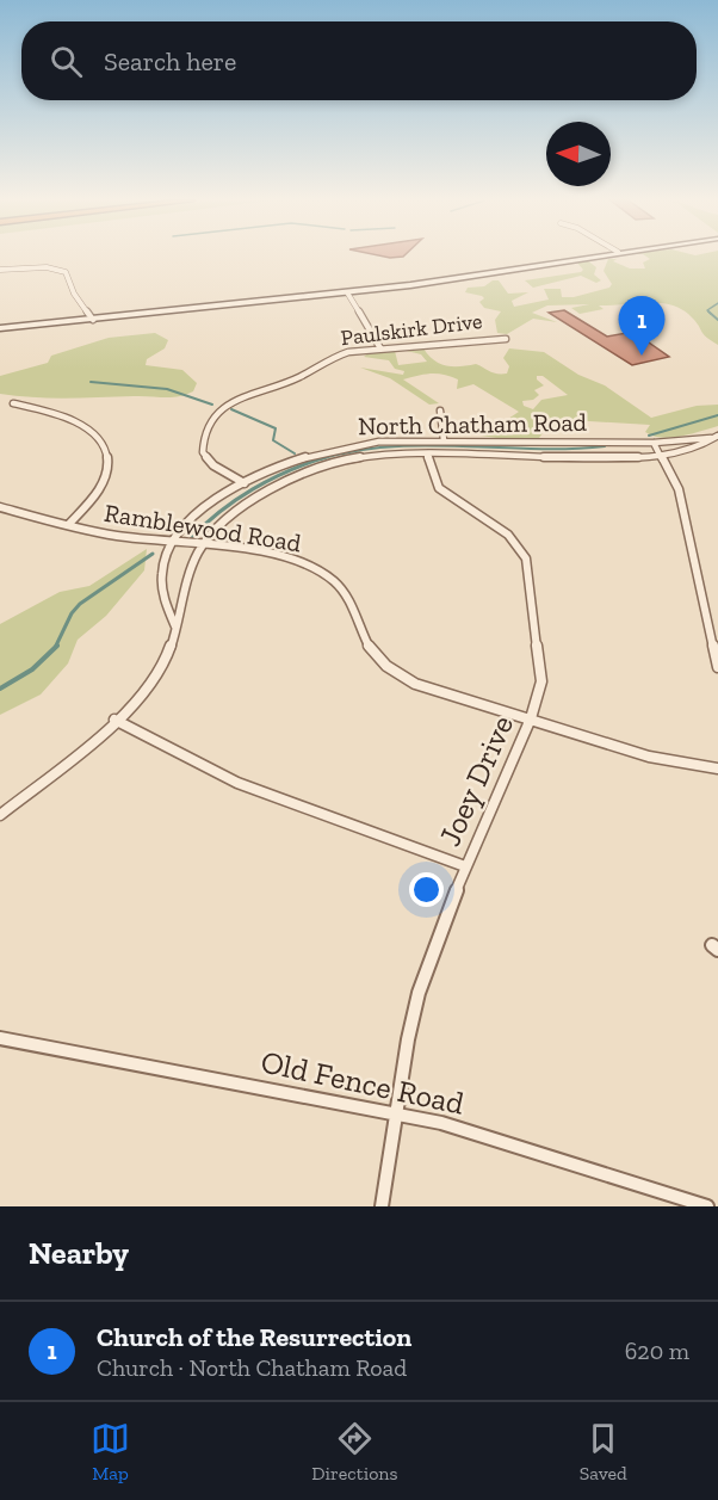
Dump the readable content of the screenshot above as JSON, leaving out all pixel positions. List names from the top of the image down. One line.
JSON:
{"streets":{"street":["Paulskirk Drive","North Chatham Road","Ramblewood Road","Joey Drive","Old Fence Road"]},"crossings":[["Paulskirk Drive","North Chatham Road"],["North Chatham Road","Ramblewood Road"],["North Chatham Road","Joey Drive"],["Ramblewood Road","Joey Drive"],["Joey Drive","Old Fence Road"]],"north":"left","page":{"search":"Search here","pins":"1","heading":"Nearby","list":[{"mark":"1","name":"Church of the Resurrection","note":"Church · North Chatham Road","value":"620 m"}],"nav":["Map","Directions","Saved"]}}
